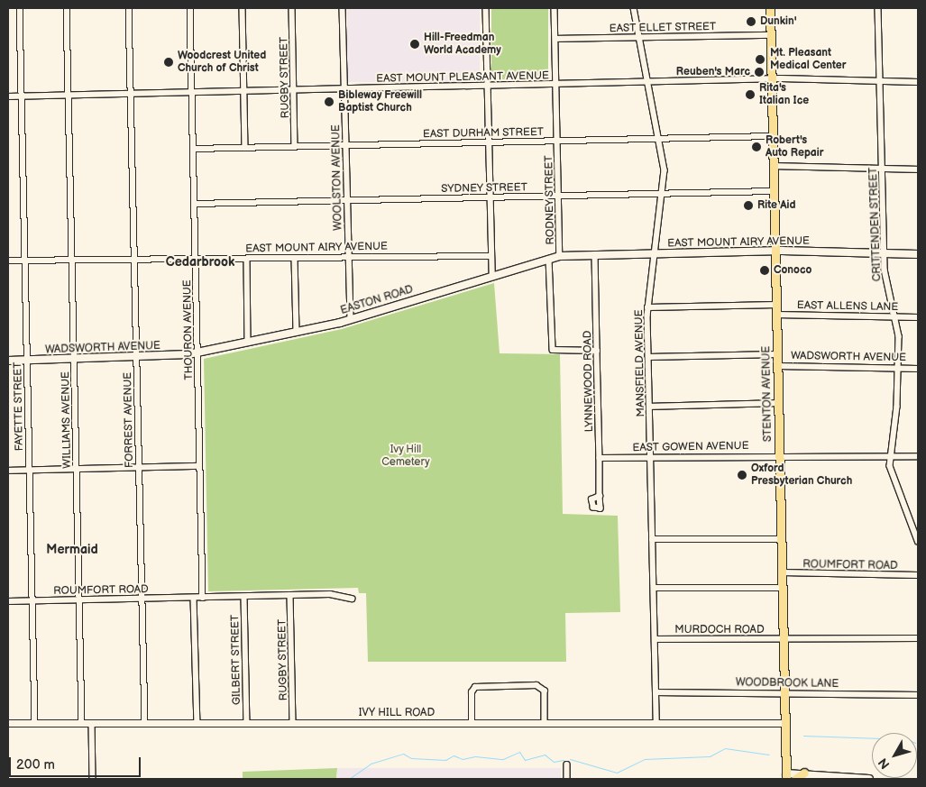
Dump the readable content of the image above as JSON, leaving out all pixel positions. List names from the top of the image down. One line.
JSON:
{"streets":{"main road":["EAST MOUNT AIRY AVENUE","EASTON ROAD","WADSWORTH AVENUE","STENTON AVENUE"],"street":["EAST ELLET STREET","RUGBY STREET","EAST MOUNT PLEASANT AVENUE","EAST DURHAM STREET","WOOLSTON AVENUE","SYDNEY STREET","RODNEY STREET","CRITTENDEN STREET","EAST ALLENS LANE","THOURON AVENUE","MANSFIELD AVENUE","LYNNEWOOD ROAD","FAYETTE STREET","WILLIAMS AVENUE","FORREST AVENUE","EAST GOWEN AVENUE","ROUMFORT ROAD","MURDOCH ROAD","GILBERT STREET","WOODBROOK LANE","IVY HILL ROAD"]},"crossings":[["EAST ELLET STREET","RODNEY STREET"],["EAST ELLET STREET","MANSFIELD AVENUE"],["EAST ELLET STREET","STENTON AVENUE"],["RUGBY STREET","EAST MOUNT PLEASANT AVENUE"],["RUGBY STREET","EAST DURHAM STREET"],["RUGBY STREET","IVY HILL ROAD"],["EAST MOUNT PLEASANT AVENUE","WOOLSTON AVENUE"],["EAST MOUNT PLEASANT AVENUE","RODNEY STREET"],["EAST MOUNT PLEASANT AVENUE","CRITTENDEN STREET"],["EAST MOUNT PLEASANT AVENUE","THOURON AVENUE"],["EAST MOUNT PLEASANT AVENUE","MANSFIELD AVENUE"],["EAST MOUNT PLEASANT AVENUE","STENTON AVENUE"],["EAST MOUNT PLEASANT AVENUE","FAYETTE STREET"],["EAST MOUNT PLEASANT AVENUE","WILLIAMS AVENUE"],["EAST MOUNT PLEASANT AVENUE","FORREST AVENUE"],["EAST DURHAM STREET","WOOLSTON AVENUE"],["EAST DURHAM STREET","RODNEY STREET"],["EAST DURHAM STREET","THOURON AVENUE"],["EAST DURHAM STREET","MANSFIELD AVENUE"],["EAST DURHAM STREET","STENTON AVENUE"],["WOOLSTON AVENUE","SYDNEY STREET"],["WOOLSTON AVENUE","EAST MOUNT AIRY AVENUE"],["WOOLSTON AVENUE","EASTON ROAD"],["SYDNEY STREET","RODNEY STREET"],["SYDNEY STREET","THOURON AVENUE"],["SYDNEY STREET","MANSFIELD AVENUE"],["SYDNEY STREET","STENTON AVENUE"],["RODNEY STREET","EAST MOUNT AIRY AVENUE"],["RODNEY STREET","EASTON ROAD"],["RODNEY STREET","LYNNEWOOD ROAD"],["CRITTENDEN STREET","EAST MOUNT AIRY AVENUE"],["CRITTENDEN STREET","EAST ALLENS LANE"],["CRITTENDEN STREET","WADSWORTH AVENUE"],["CRITTENDEN STREET","EAST GOWEN AVENUE"],["EAST MOUNT AIRY AVENUE","EASTON ROAD"],["EAST MOUNT AIRY AVENUE","THOURON AVENUE"],["EAST MOUNT AIRY AVENUE","MANSFIELD AVENUE"],["EAST MOUNT AIRY AVENUE","LYNNEWOOD ROAD"],["EAST MOUNT AIRY AVENUE","STENTON AVENUE"],["EAST MOUNT AIRY AVENUE","FAYETTE STREET"],["EAST MOUNT AIRY AVENUE","WILLIAMS AVENUE"],["EAST MOUNT AIRY AVENUE","FORREST AVENUE"],["EASTON ROAD","THOURON AVENUE"],["EASTON ROAD","WADSWORTH AVENUE"],["EAST ALLENS LANE","STENTON AVENUE"],["THOURON AVENUE","WADSWORTH AVENUE"],["THOURON AVENUE","ROUMFORT ROAD"],["WADSWORTH AVENUE","STENTON AVENUE"],["WADSWORTH AVENUE","FAYETTE STREET"],["WADSWORTH AVENUE","WILLIAMS AVENUE"],["WADSWORTH AVENUE","FORREST AVENUE"],["MANSFIELD AVENUE","EAST GOWEN AVENUE"],["MANSFIELD AVENUE","MURDOCH ROAD"],["MANSFIELD AVENUE","WOODBROOK LANE"],["MANSFIELD AVENUE","IVY HILL ROAD"],["LYNNEWOOD ROAD","EAST GOWEN AVENUE"],["STENTON AVENUE","EAST GOWEN AVENUE"],["STENTON AVENUE","ROUMFORT ROAD"],["STENTON AVENUE","MURDOCH ROAD"],["STENTON AVENUE","WOODBROOK LANE"],["STENTON AVENUE","IVY HILL ROAD"],["FAYETTE STREET","ROUMFORT ROAD"],["FAYETTE STREET","IVY HILL ROAD"],["WILLIAMS AVENUE","ROUMFORT ROAD"],["WILLIAMS AVENUE","IVY HILL ROAD"],["FORREST AVENUE","ROUMFORT ROAD"],["FORREST AVENUE","IVY HILL ROAD"],["GILBERT STREET","IVY HILL ROAD"]],"districts":["Cedarbrook","Mermaid"],"parks":["Ivy Hill Cemetery"],"places":["Dunkin'","Hill-Freedman World Academy","Mt. Pleasant Medical Center","Woodcrest United Church of Christ","Reuben's Marc","Rita's Italian Ice","Bibleway Freewill Baptist Church","Robert's Auto Repair","Rite Aid","Conoco","Oxford Presbyterian Church"],"scale_bar":"200 m","north":"bottom left"}
